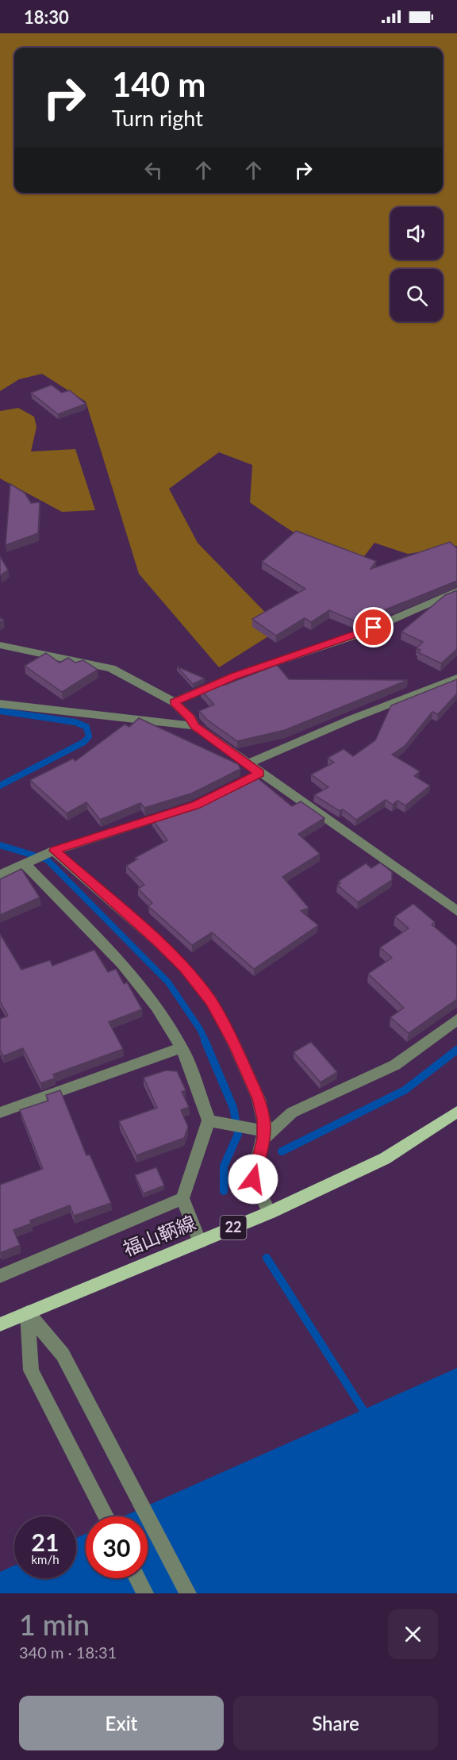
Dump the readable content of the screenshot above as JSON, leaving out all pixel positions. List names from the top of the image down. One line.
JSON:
{"streets":{"main road":["22","福山鞆線"]},"page":{"status":"18:30","turn":["140 m","Turn right"],"speed":"21 km/h","limit":"30","heading":["1 min","340 m · 18:31"],"buttons":["Exit","Share"]}}
